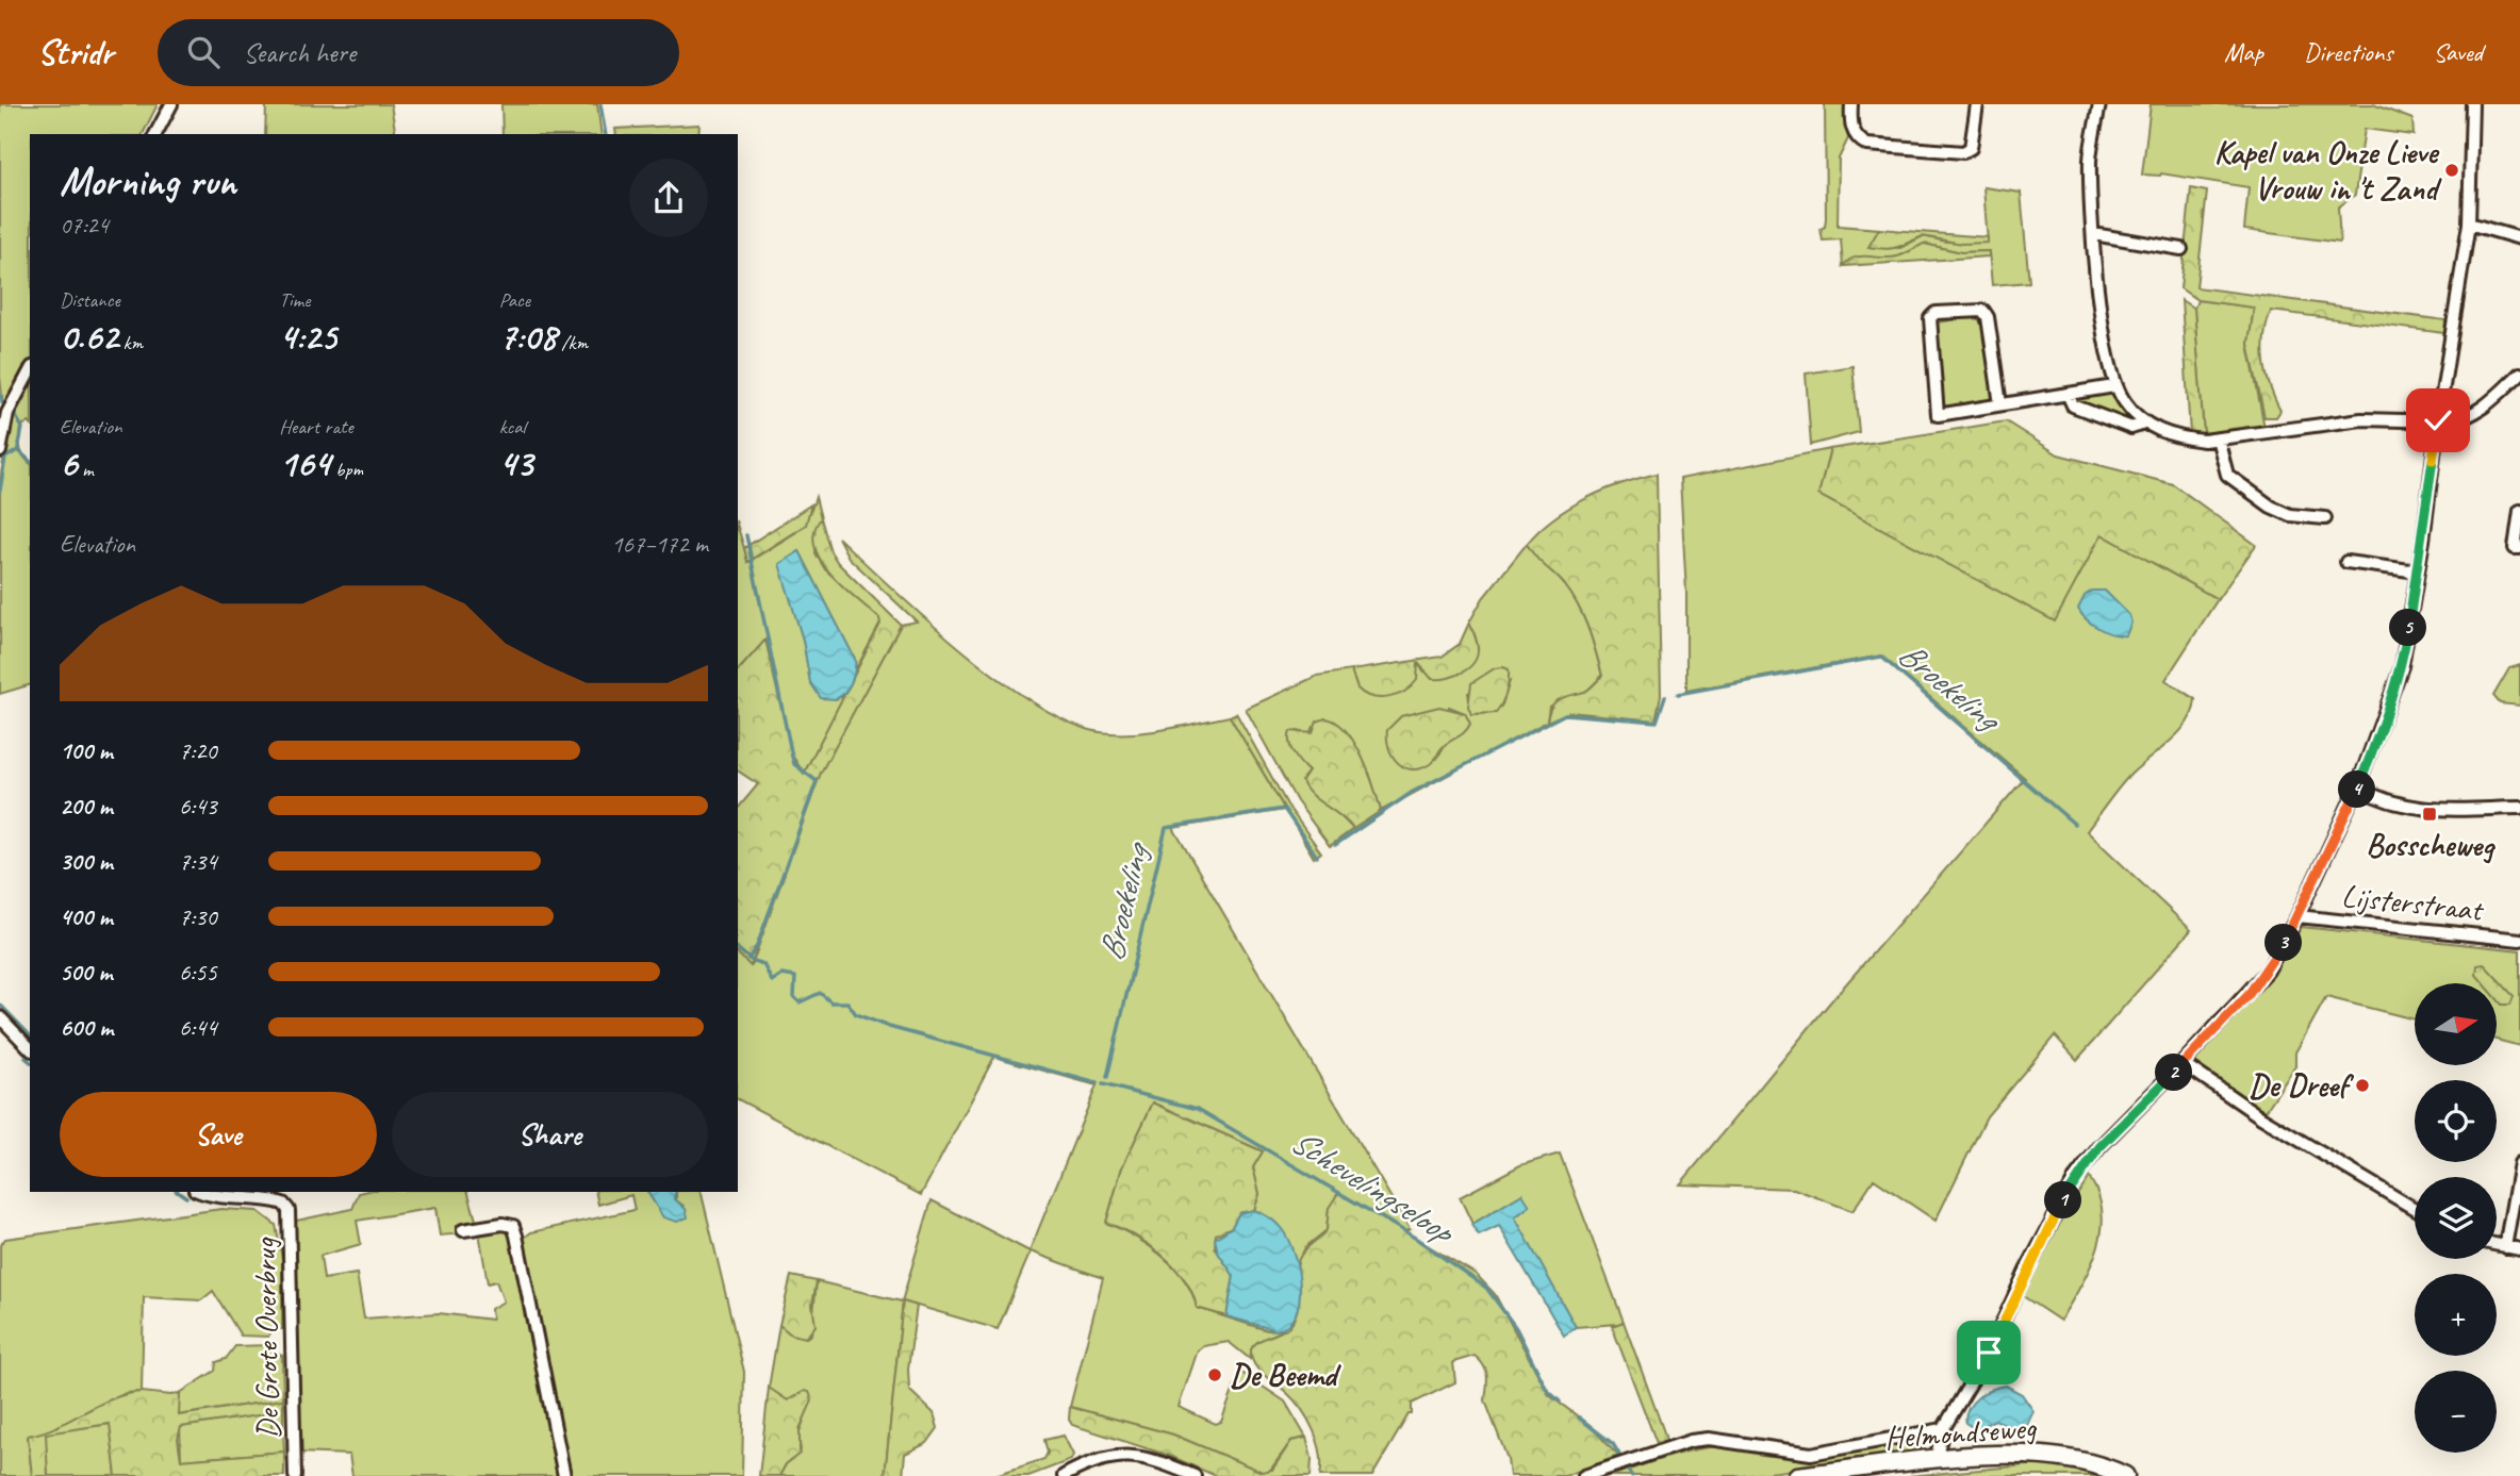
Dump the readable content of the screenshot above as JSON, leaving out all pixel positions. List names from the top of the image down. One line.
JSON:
{"streets":{"street":["Lijsterstraat","De Grote Overbrug","Helmondseweg"]},"water":["Broekeling","Schevelingseloop"],"places":{"other":["Kapel van Onze Lieve Vrouw in 't Zand","De Dreef","De Beemd"],"transit":["Bosscheweg"]},"north":"right","page":{"header":"Stridr","search":"Search here","nav":["Map","Directions","Saved"],"heading":["Morning run","07:24"],"stats":[["Distance","0.62 km"],["Time","4:25"],["Pace","7:08 /km"],["Elevation","6 m"],["Heart rate","164 bpm"],["kcal","43"]],"chart":["Elevation","167–172 m"],"pins":["5","4","3","2","1"],"list":[{"name":"100 m","note":"7:20"},{"name":"200 m","note":"6:43"},{"name":"300 m","note":"7:34"},{"name":"400 m","note":"7:30"},{"name":"500 m","note":"6:55"},{"name":"600 m","note":"6:44"}],"map_buttons":["+","−"],"buttons":["Save","Share"]}}
